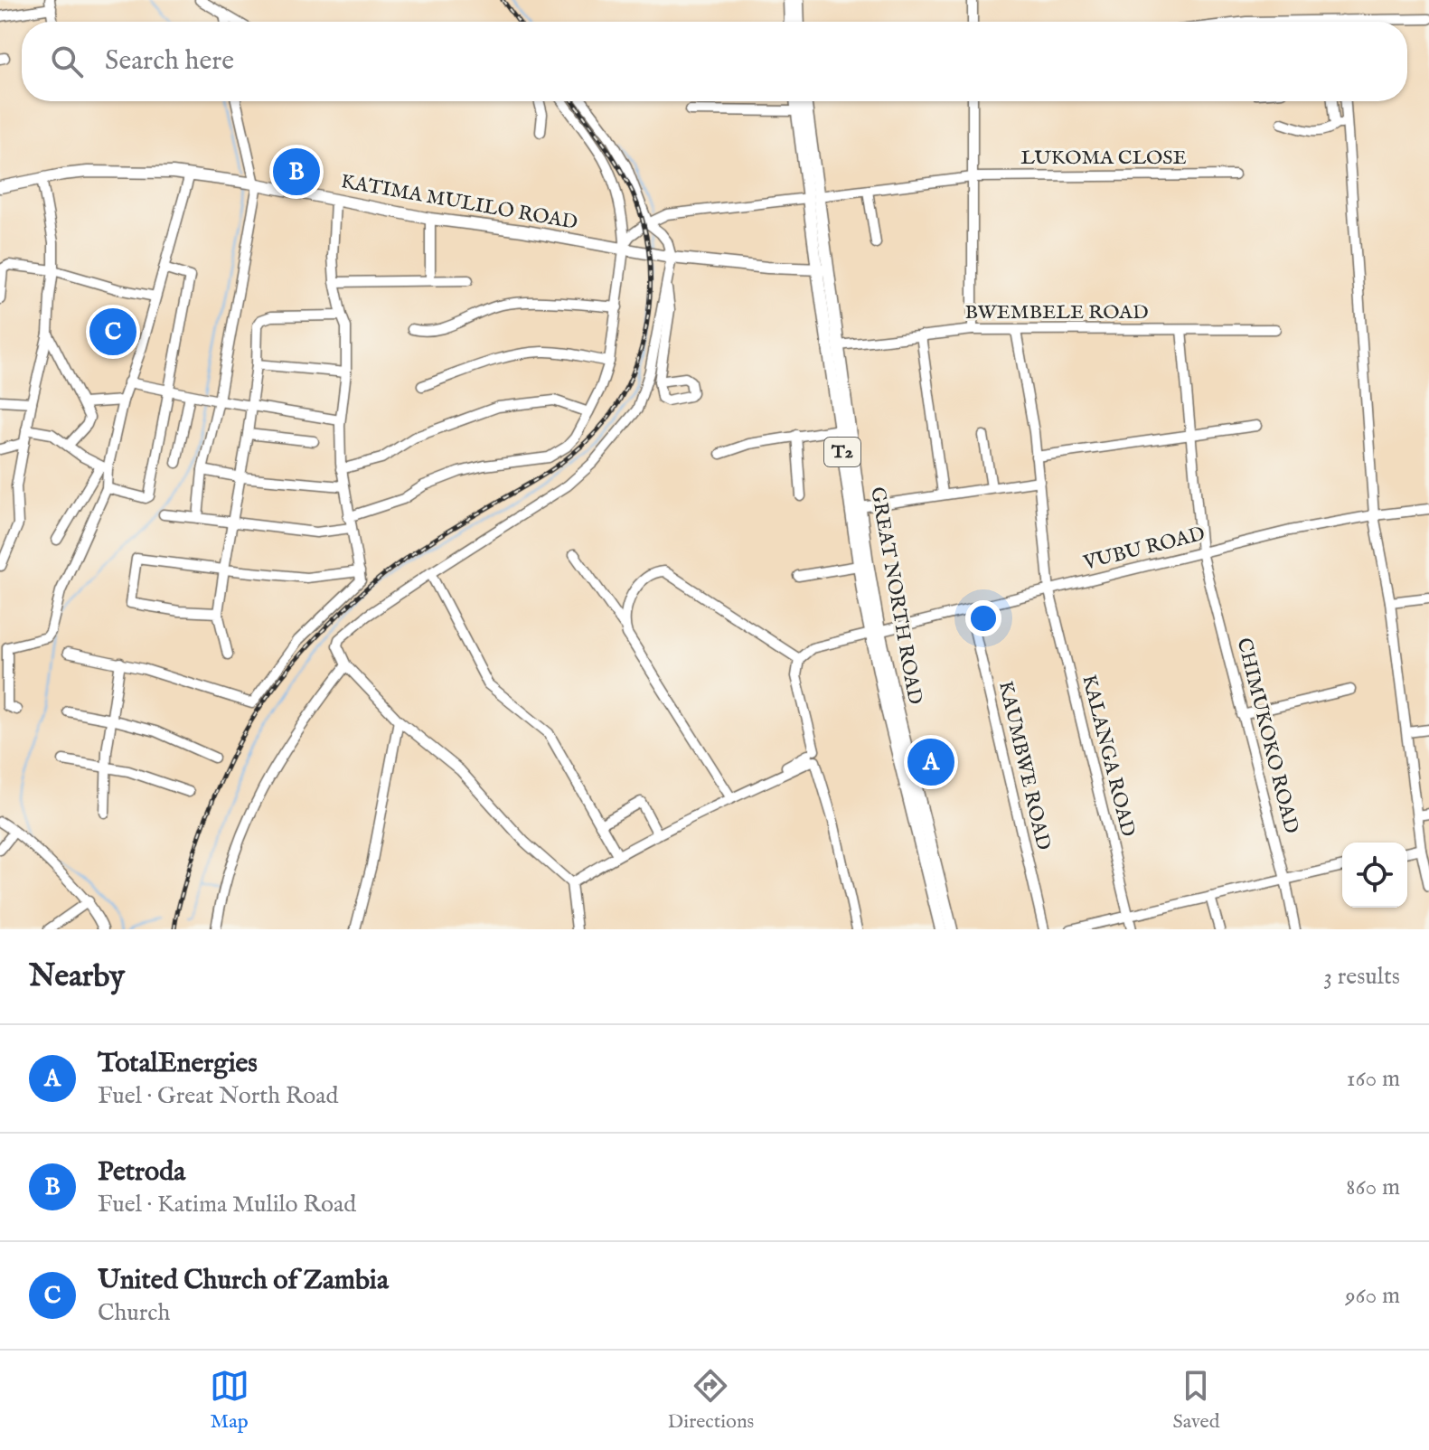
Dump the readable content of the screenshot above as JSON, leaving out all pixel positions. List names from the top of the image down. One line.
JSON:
{"streets":{"main road":["KATIMA MULILO ROAD","T2","GREAT NORTH ROAD"],"street":["LUKOMA CLOSE","BWEMBELE ROAD","VUBU ROAD","CHIMUKOKO ROAD","KALANGA ROAD","KAUMBWE ROAD"]},"crossings":[["LUKOMA CLOSE","GREAT NORTH ROAD"],["KATIMA MULILO ROAD","GREAT NORTH ROAD"],["BWEMBELE ROAD","GREAT NORTH ROAD"],["BWEMBELE ROAD","CHIMUKOKO ROAD"],["BWEMBELE ROAD","KALANGA ROAD"],["VUBU ROAD","GREAT NORTH ROAD"],["VUBU ROAD","CHIMUKOKO ROAD"],["VUBU ROAD","KALANGA ROAD"],["VUBU ROAD","KAUMBWE ROAD"]],"page":{"search":"Search here","pins":["B","C","A"],"heading":["Nearby","3 results"],"list":[{"mark":"A","name":"TotalEnergies","note":"Fuel · Great North Road","value":"160 m"},{"mark":"B","name":"Petroda","note":"Fuel · Katima Mulilo Road","value":"860 m"},{"mark":"C","name":"United Church of Zambia","note":"Church","value":"960 m"}],"nav":["Map","Directions","Saved"]}}
